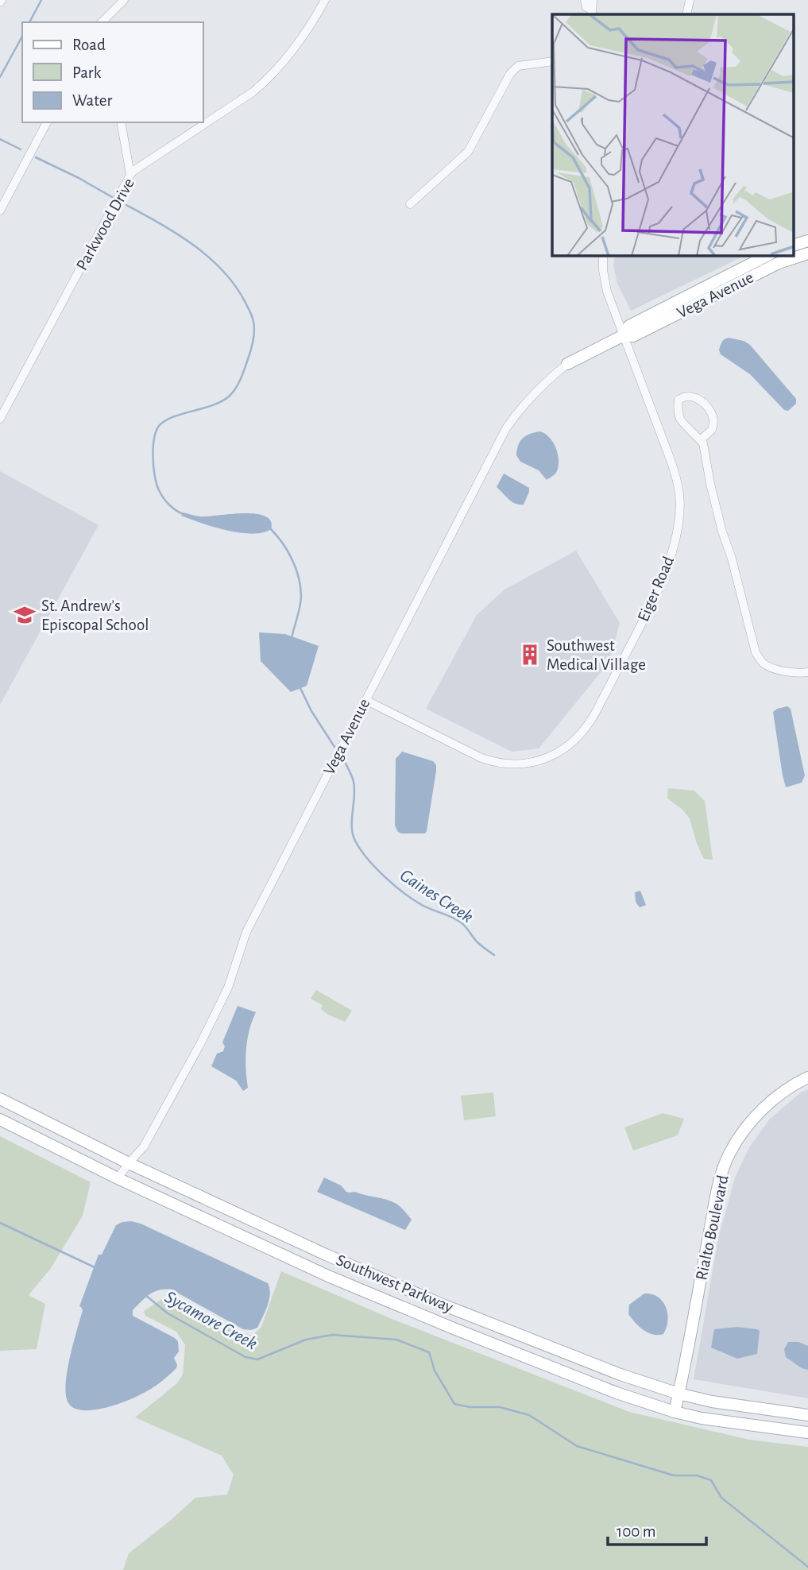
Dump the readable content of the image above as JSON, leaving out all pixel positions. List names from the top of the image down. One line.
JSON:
{"streets":{"main road":["Vega Avenue","Rialto Boulevard","Southwest Parkway"],"street":["Parkwood Drive","Eiger Road"]},"crossings":[["Vega Avenue","Eiger Road"],["Vega Avenue","Southwest Parkway"],["Rialto Boulevard","Southwest Parkway"]],"water":["Gaines Creek","Sycamore Creek"],"places":{"school or university":["St. Andrew's Episcopal School"],"building":["Southwest Medical Village"]},"legend":["Road","Park","Water"],"scale_bar":"100 m"}
